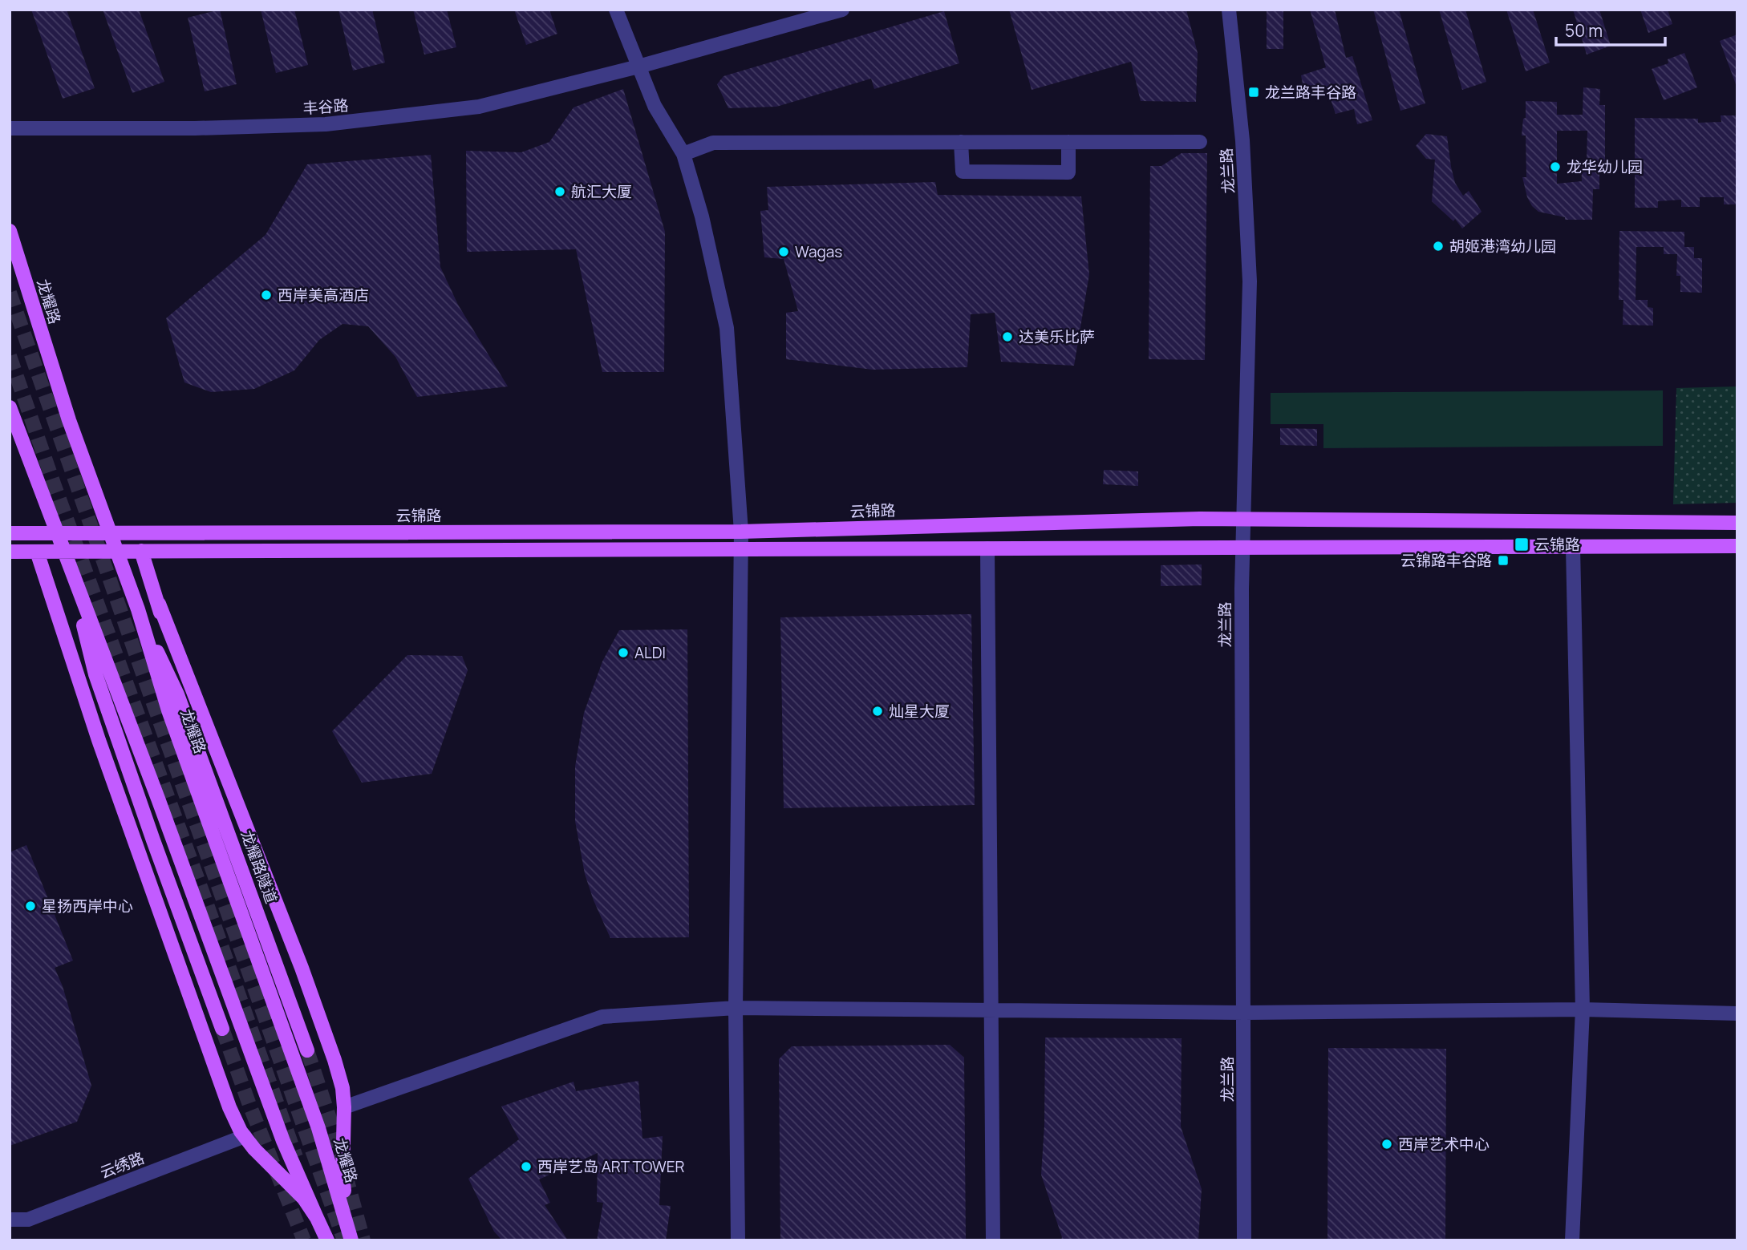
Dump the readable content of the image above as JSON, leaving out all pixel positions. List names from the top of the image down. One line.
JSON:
{"streets":{"main road":["龙耀路","云锦路","龙耀路隧道"],"street":["丰谷路","龙兰路","云绣路"]},"crossings":[["龙兰路","云锦路"],["龙耀路","云锦路"],["龙耀路","龙耀路隧道"]],"places":{"transit":["龙兰路丰谷路","云锦路","云锦路丰谷路"],"other":["龙华幼儿园","航汇大厦","胡姬港湾幼儿园","Wagas","西岸美高酒店","达美乐比萨","ALDI","灿星大厦","星扬西岸中心","西岸艺术中心","西岸艺岛 ART TOWER"]},"scale_bar":"50 m"}
